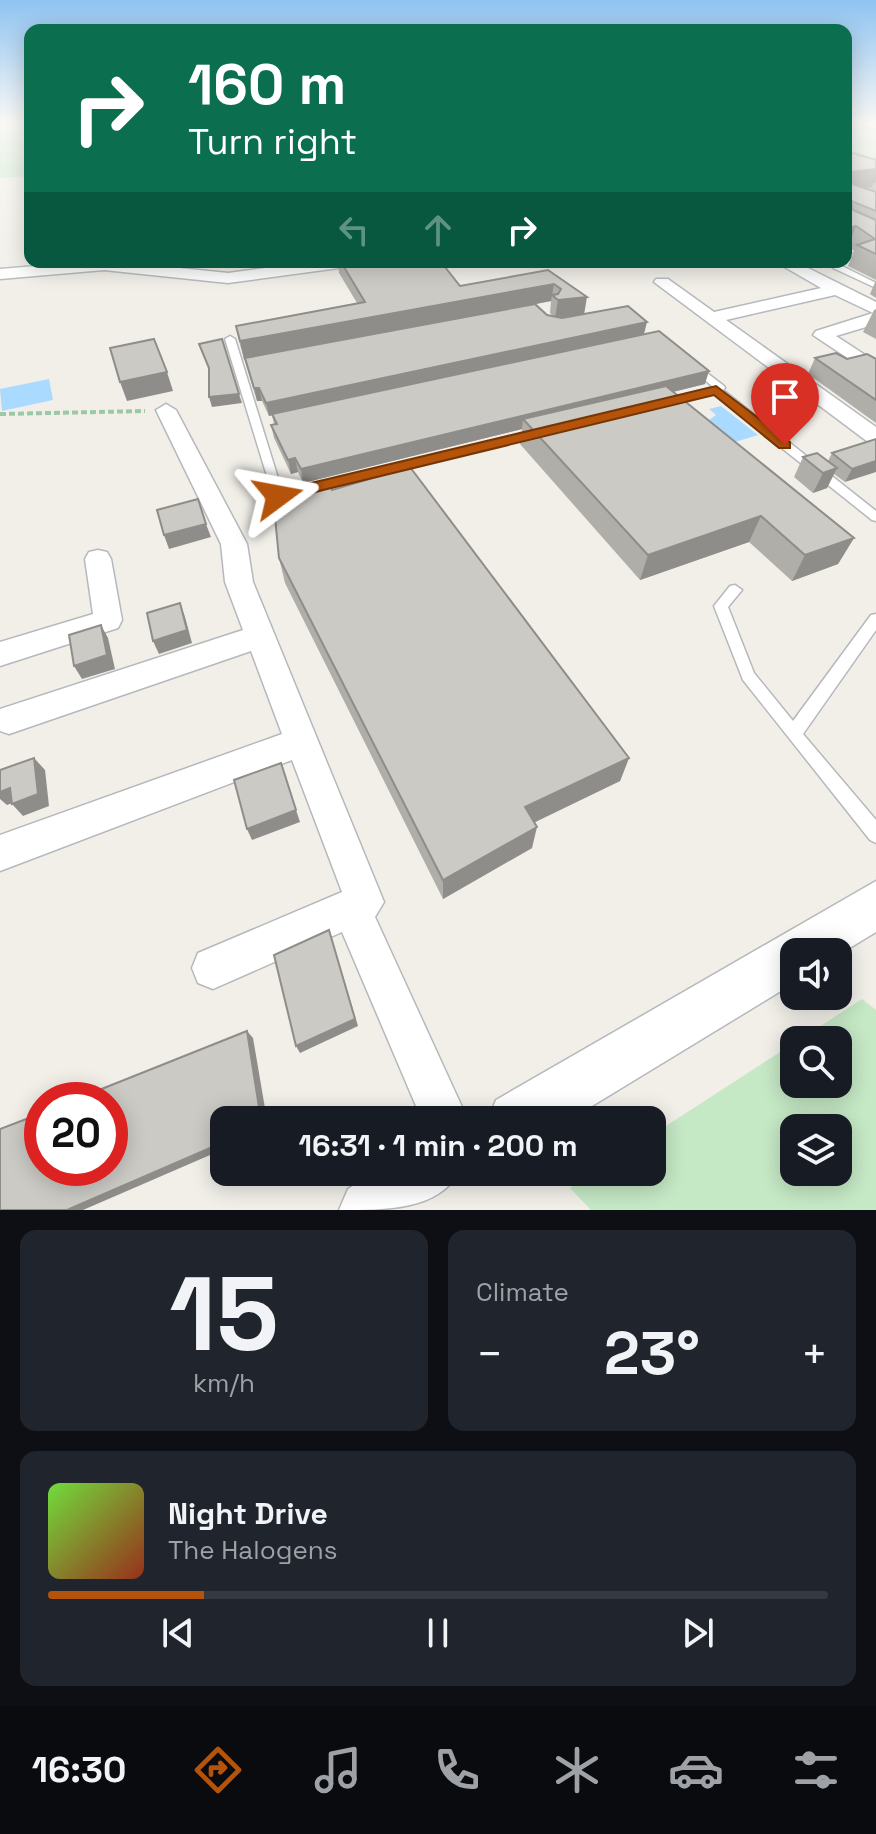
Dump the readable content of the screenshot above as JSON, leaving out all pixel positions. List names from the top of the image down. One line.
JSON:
{"page":{"turn":["160 m","Turn right"],"limit":"20","trip":"16:31 · 1 min · 200 m","tile":[["15","km/h"],"Climate"],"heat":["−","23°","+"],"song":["Night Drive","The Halogens"],"tabs":"16:30"}}
